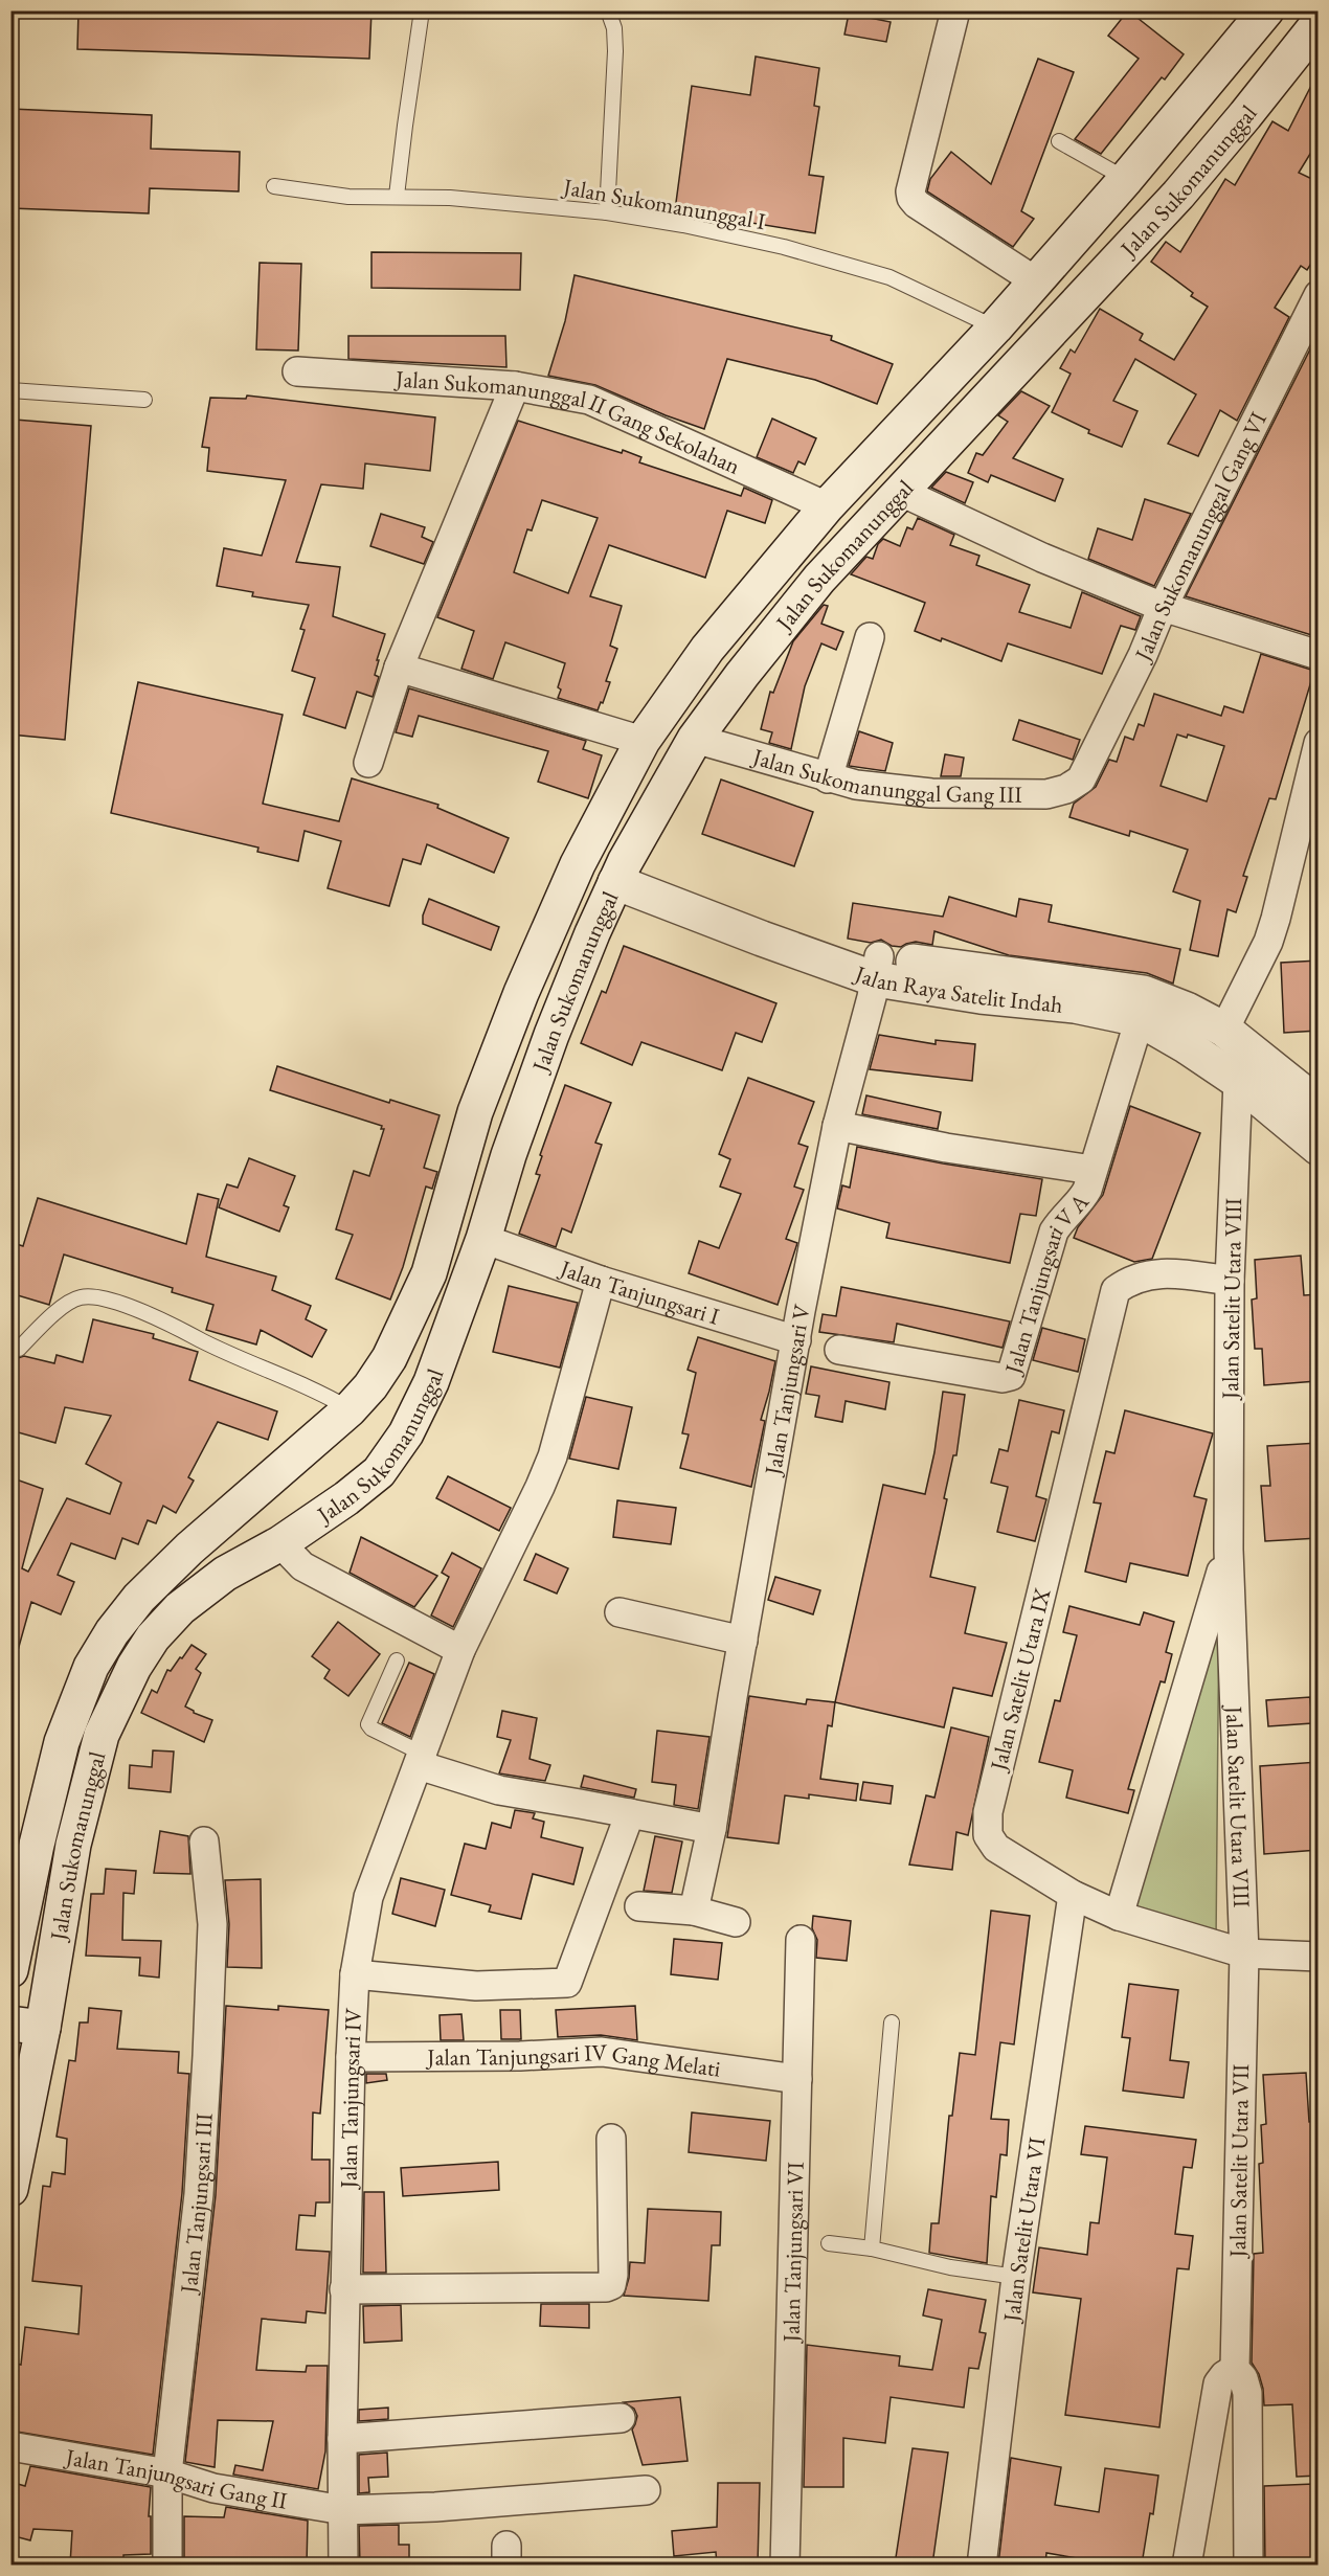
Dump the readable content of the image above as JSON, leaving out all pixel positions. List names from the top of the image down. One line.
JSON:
{"streets":{"main road":["Jalan Sukomanunggal","Jalan Raya Satelit Indah"],"street":["Jalan Sukomanunggal II Gang Sekolahan","Jalan Sukomanunggal Gang VI","Jalan Sukomanunggal Gang III","Jalan Tanjungsari V A","Jalan Tanjungsari I","Jalan Satelit Utara VIII","Jalan Tanjungsari V","Jalan Satelit Utara IX","Jalan Tanjungsari IV Gang Melati","Jalan Tanjungsari IV","Jalan Satelit Utara VII","Jalan Tanjungsari III","Jalan Satelit Utara VI","Jalan Tanjungsari VI","Jalan Tanjungsari Gang II"],"lane":["Jalan Sukomanunggal I"]},"crossings":[["Jalan Sukomanunggal","Jalan Sukomanunggal I"],["Jalan Sukomanunggal","Jalan Sukomanunggal II Gang Sekolahan"],["Jalan Sukomanunggal","Jalan Sukomanunggal Gang III"],["Jalan Sukomanunggal","Jalan Raya Satelit Indah"],["Jalan Sukomanunggal","Jalan Tanjungsari I"],["Jalan Sukomanunggal Gang VI","Jalan Sukomanunggal Gang III"],["Jalan Raya Satelit Indah","Jalan Tanjungsari V A"],["Jalan Raya Satelit Indah","Jalan Satelit Utara VIII"],["Jalan Raya Satelit Indah","Jalan Tanjungsari V"],["Jalan Tanjungsari V A","Jalan Tanjungsari V"],["Jalan Tanjungsari I","Jalan Tanjungsari V"],["Jalan Tanjungsari I","Jalan Tanjungsari IV"],["Jalan Satelit Utara VIII","Jalan Satelit Utara IX"],["Jalan Satelit Utara VIII","Jalan Satelit Utara VII"],["Jalan Satelit Utara IX","Jalan Satelit Utara VII"],["Jalan Satelit Utara IX","Jalan Satelit Utara VI"],["Jalan Tanjungsari IV Gang Melati","Jalan Tanjungsari IV"],["Jalan Tanjungsari IV Gang Melati","Jalan Tanjungsari VI"],["Jalan Tanjungsari IV","Jalan Tanjungsari Gang II"],["Jalan Tanjungsari III","Jalan Tanjungsari Gang II"]]}
